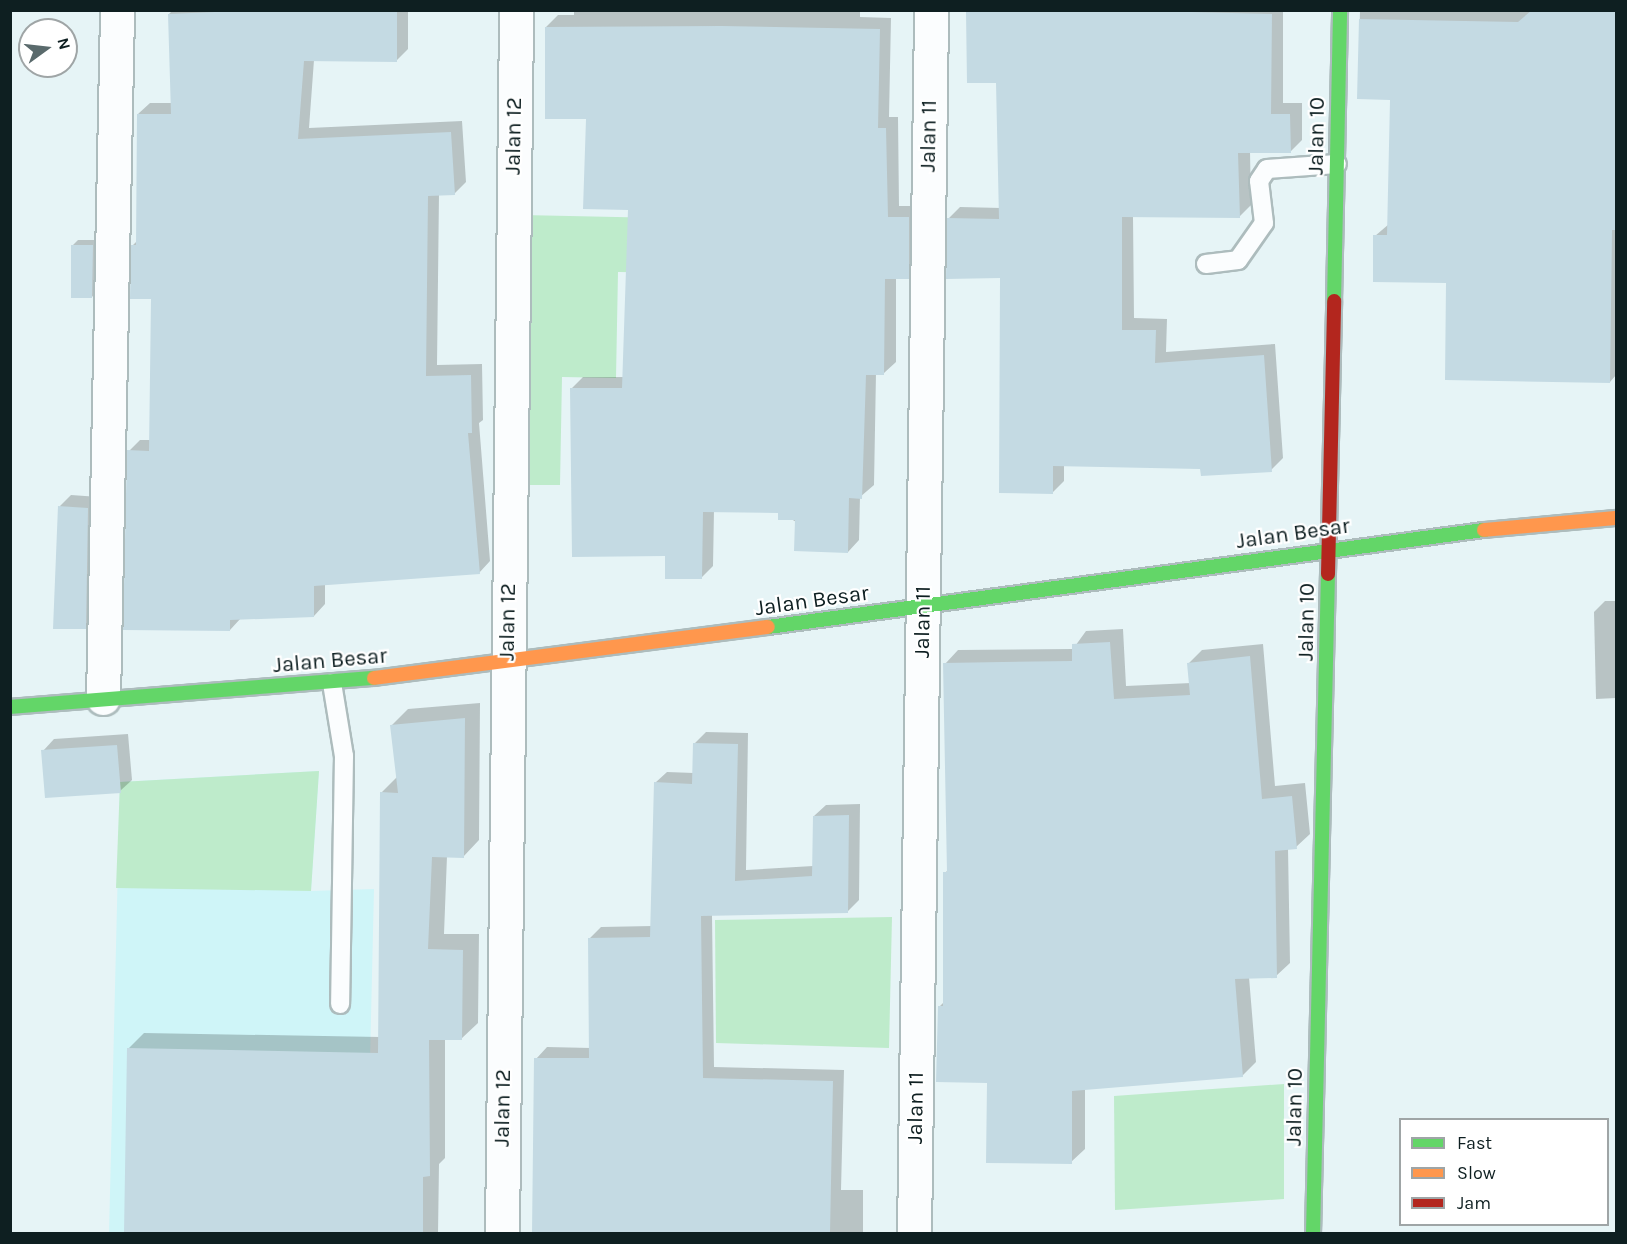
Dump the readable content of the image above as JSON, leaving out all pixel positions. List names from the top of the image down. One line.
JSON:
{"streets":{"main road":["Jalan 10","Jalan Besar"],"street":["Jalan 12","Jalan 11"]},"crossings":[["Jalan 12","Jalan Besar"],["Jalan 11","Jalan Besar"],["Jalan 10","Jalan Besar"]],"legend":["Fast","Slow","Jam"],"north":"right"}
